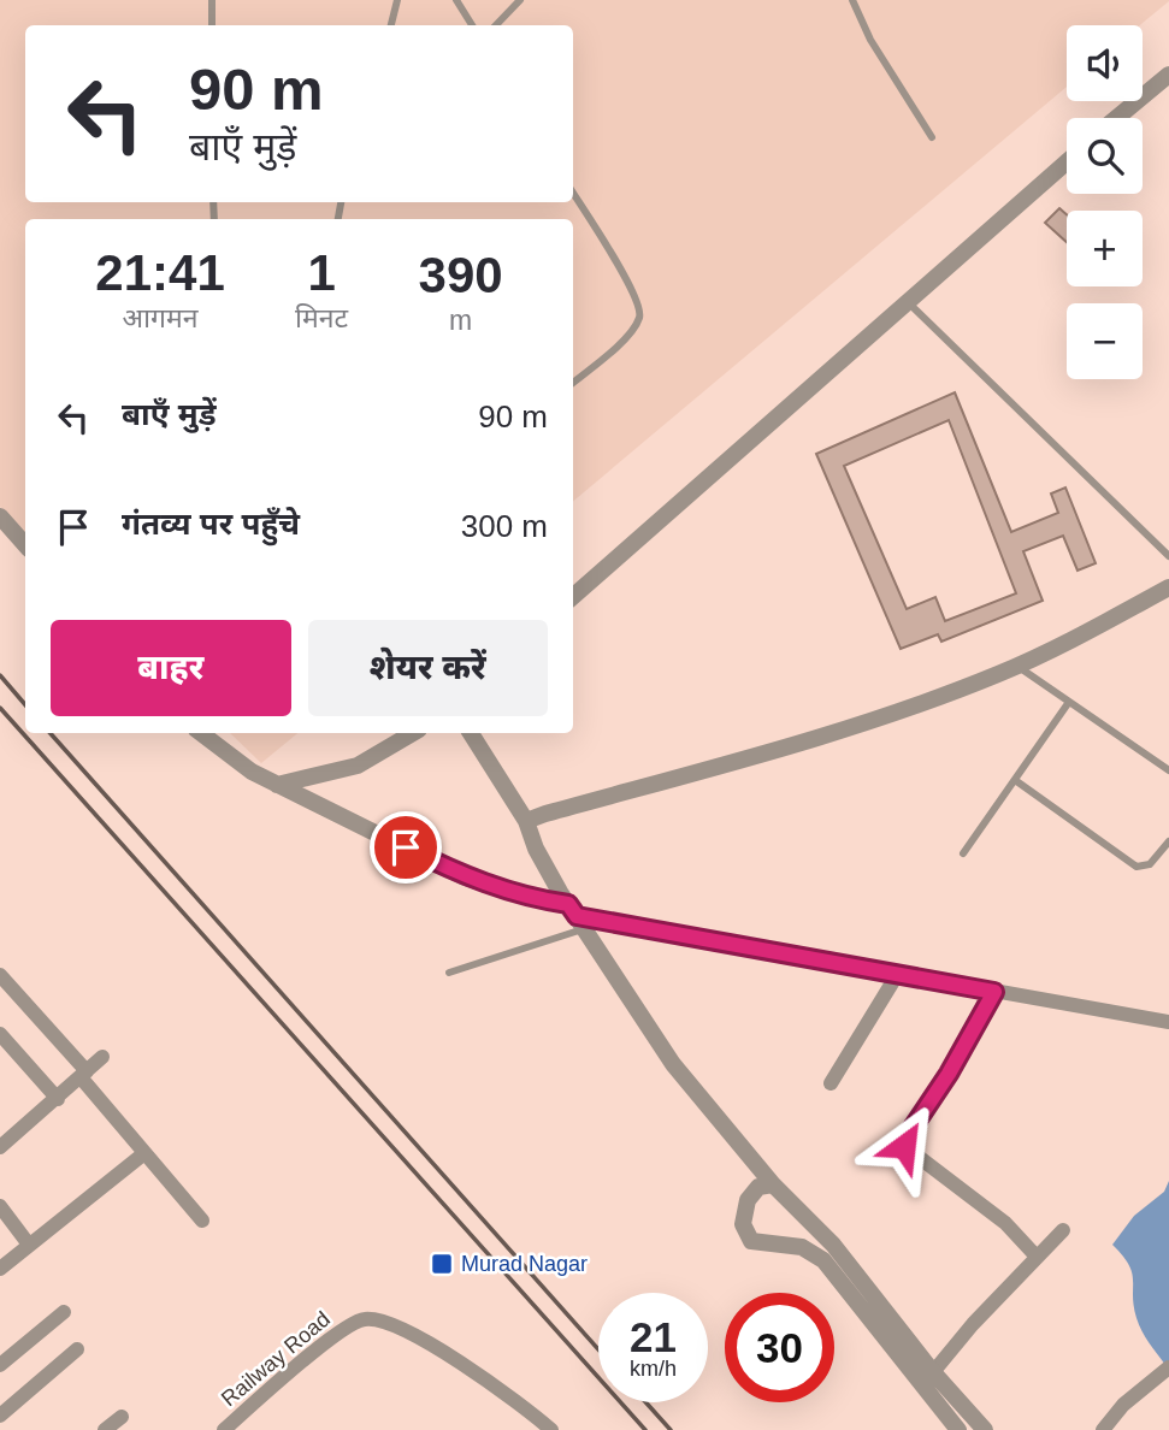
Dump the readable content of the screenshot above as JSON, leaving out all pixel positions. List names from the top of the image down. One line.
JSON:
{"streets":{"street":["Railway Road"]},"places":{"transit":["Murad Nagar"]},"page":{"map_buttons":["+","−"],"turn":["90 m","बाएँ मुड़ें"],"eta":["21:41","आगमन","1","मिनट","390","m"],"list":[{"name":"बाएँ मुड़ें","value":"90 m"},{"name":"गंतव्य पर पहुँचे","value":"300 m"}],"buttons":["बाहर","शेयर करें"],"speed":"21 km/h","limit":"30"}}
